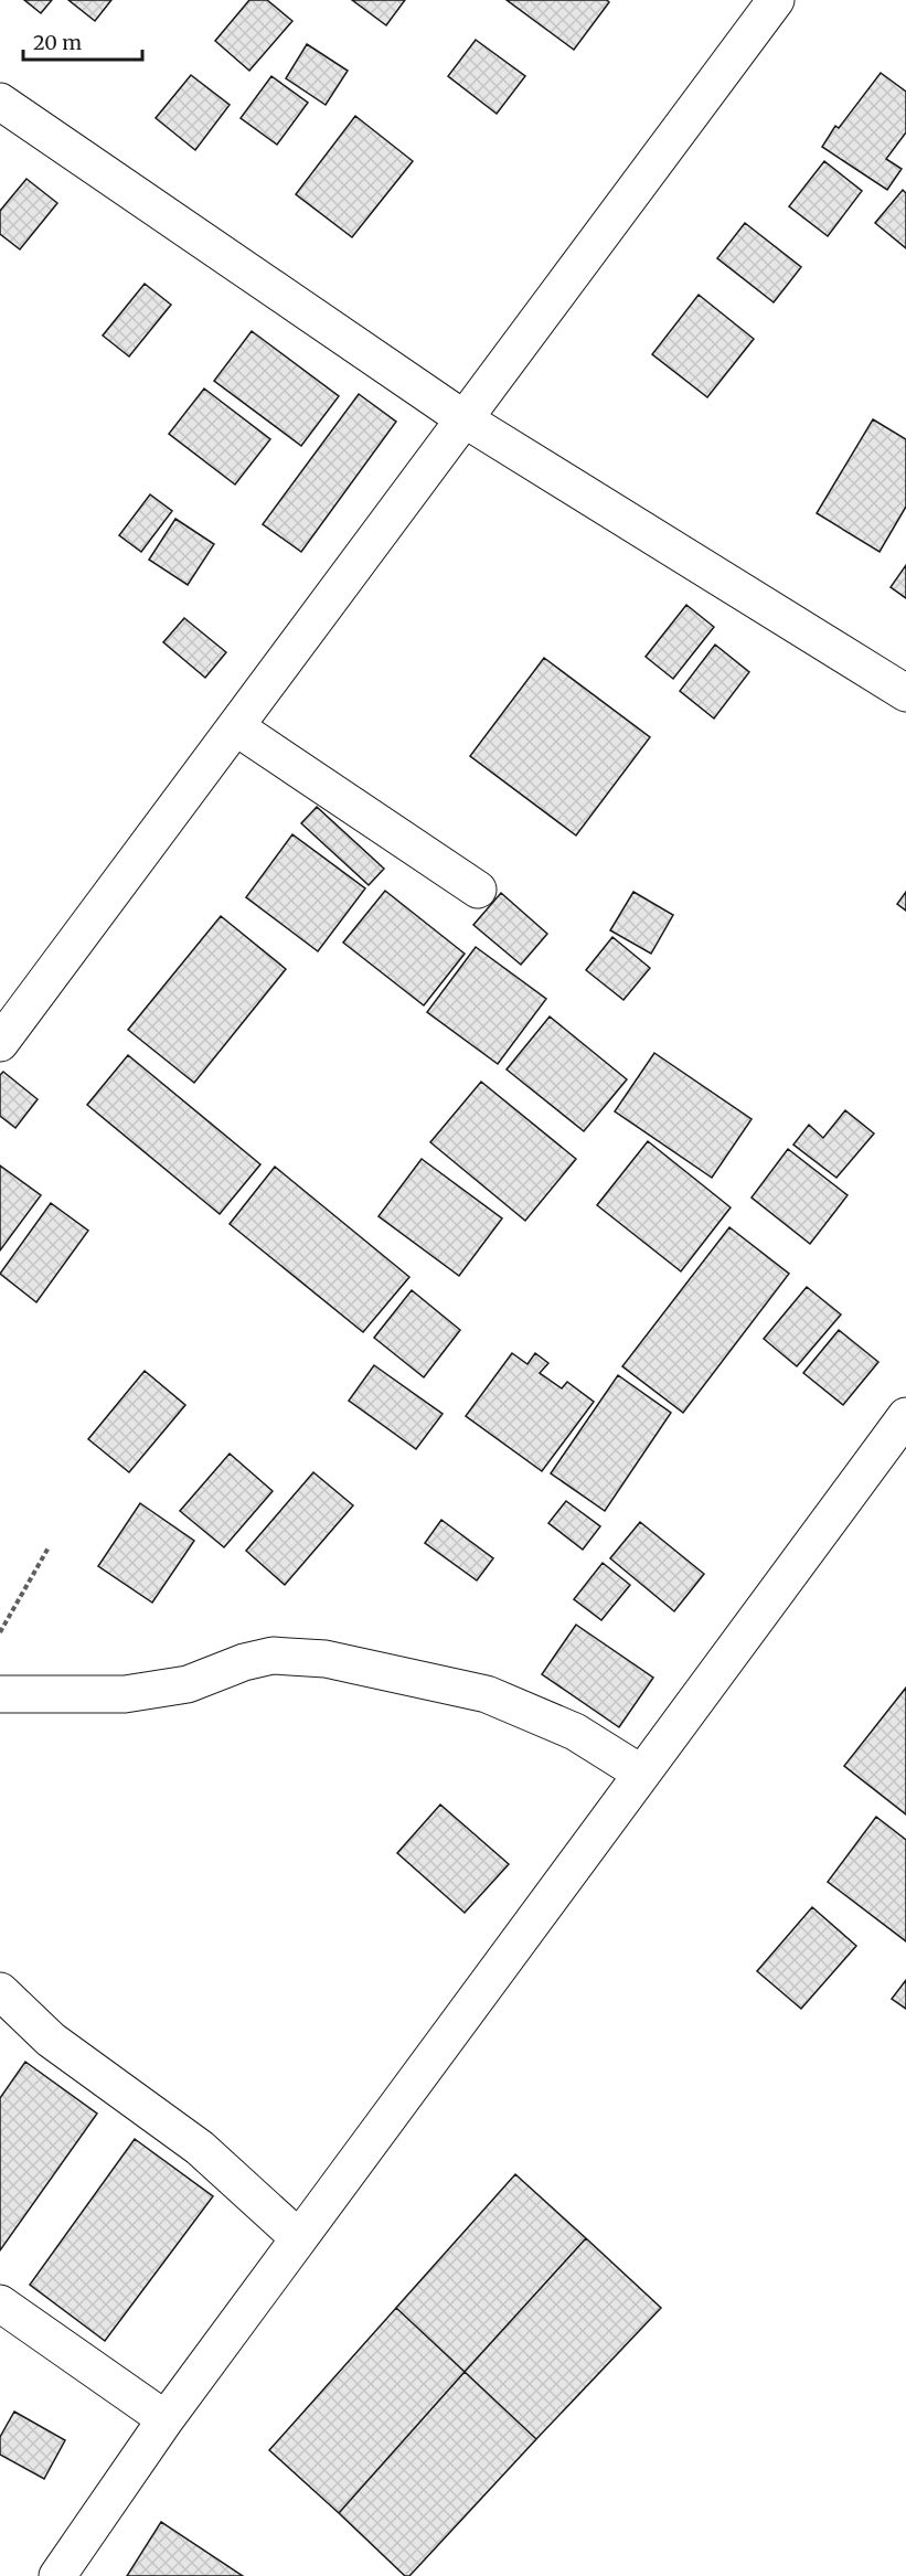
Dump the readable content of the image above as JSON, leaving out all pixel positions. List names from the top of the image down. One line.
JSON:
{"scale_bar":"20 m"}
